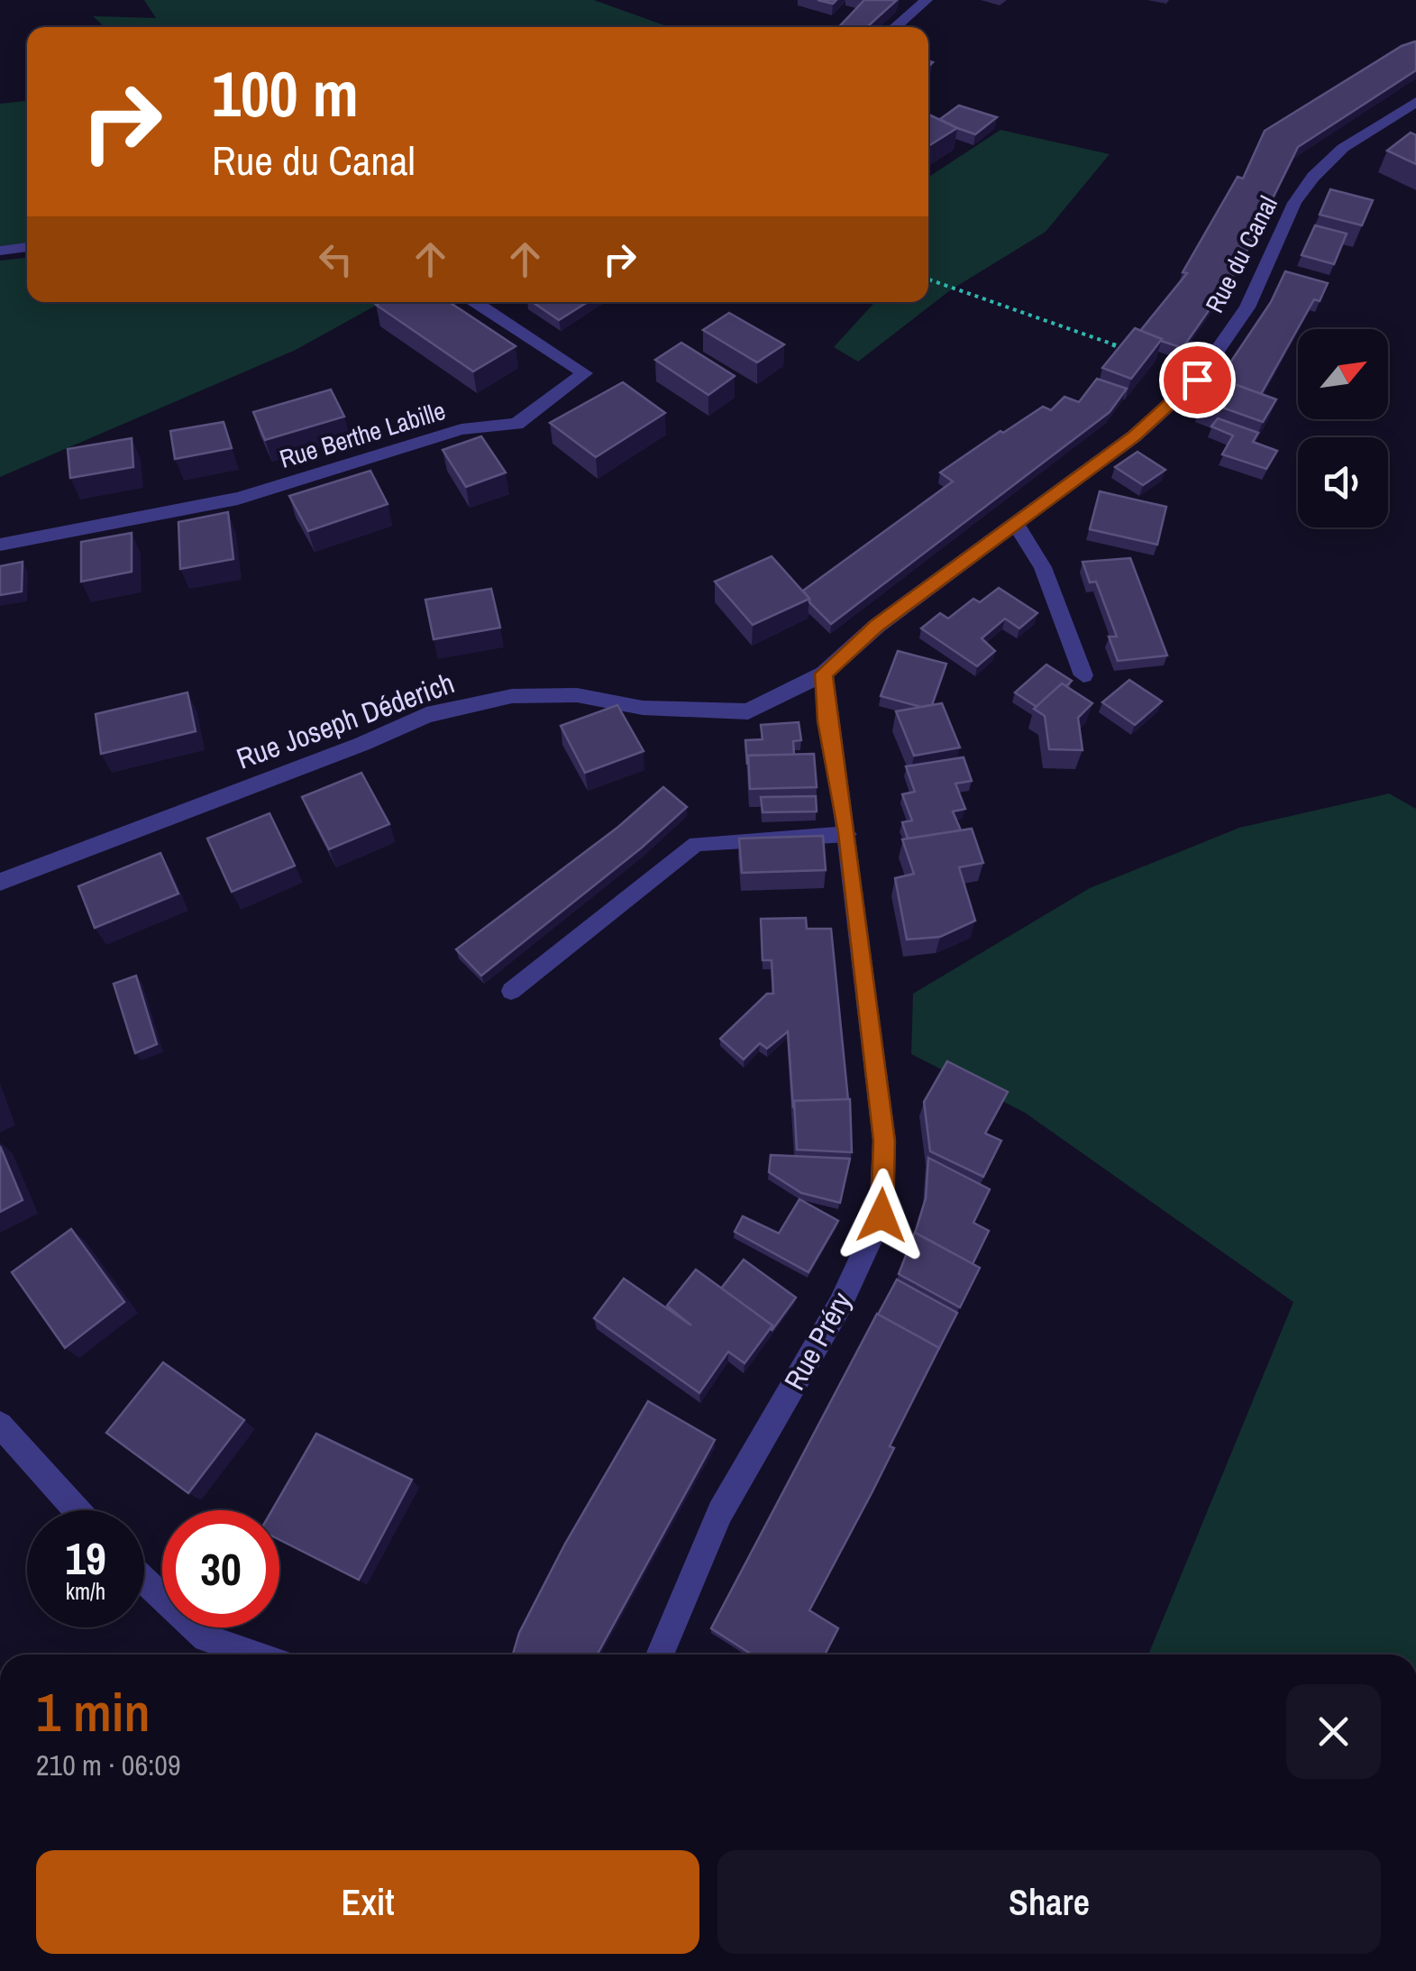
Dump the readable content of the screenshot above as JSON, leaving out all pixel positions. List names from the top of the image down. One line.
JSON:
{"streets":{"street":["Rue du Canal","Rue Berthe Labille","Rue Joseph Déderich","Rue Préry"]},"crossings":[["Rue du Canal","Rue Joseph Déderich"],["Rue du Canal","Rue Préry"],["Rue Joseph Déderich","Rue Préry"]],"north":"top right","page":{"turn":["100 m","Rue du Canal"],"speed":"19 km/h","limit":"30","heading":["1 min","210 m · 06:09"],"buttons":["Exit","Share"]}}
